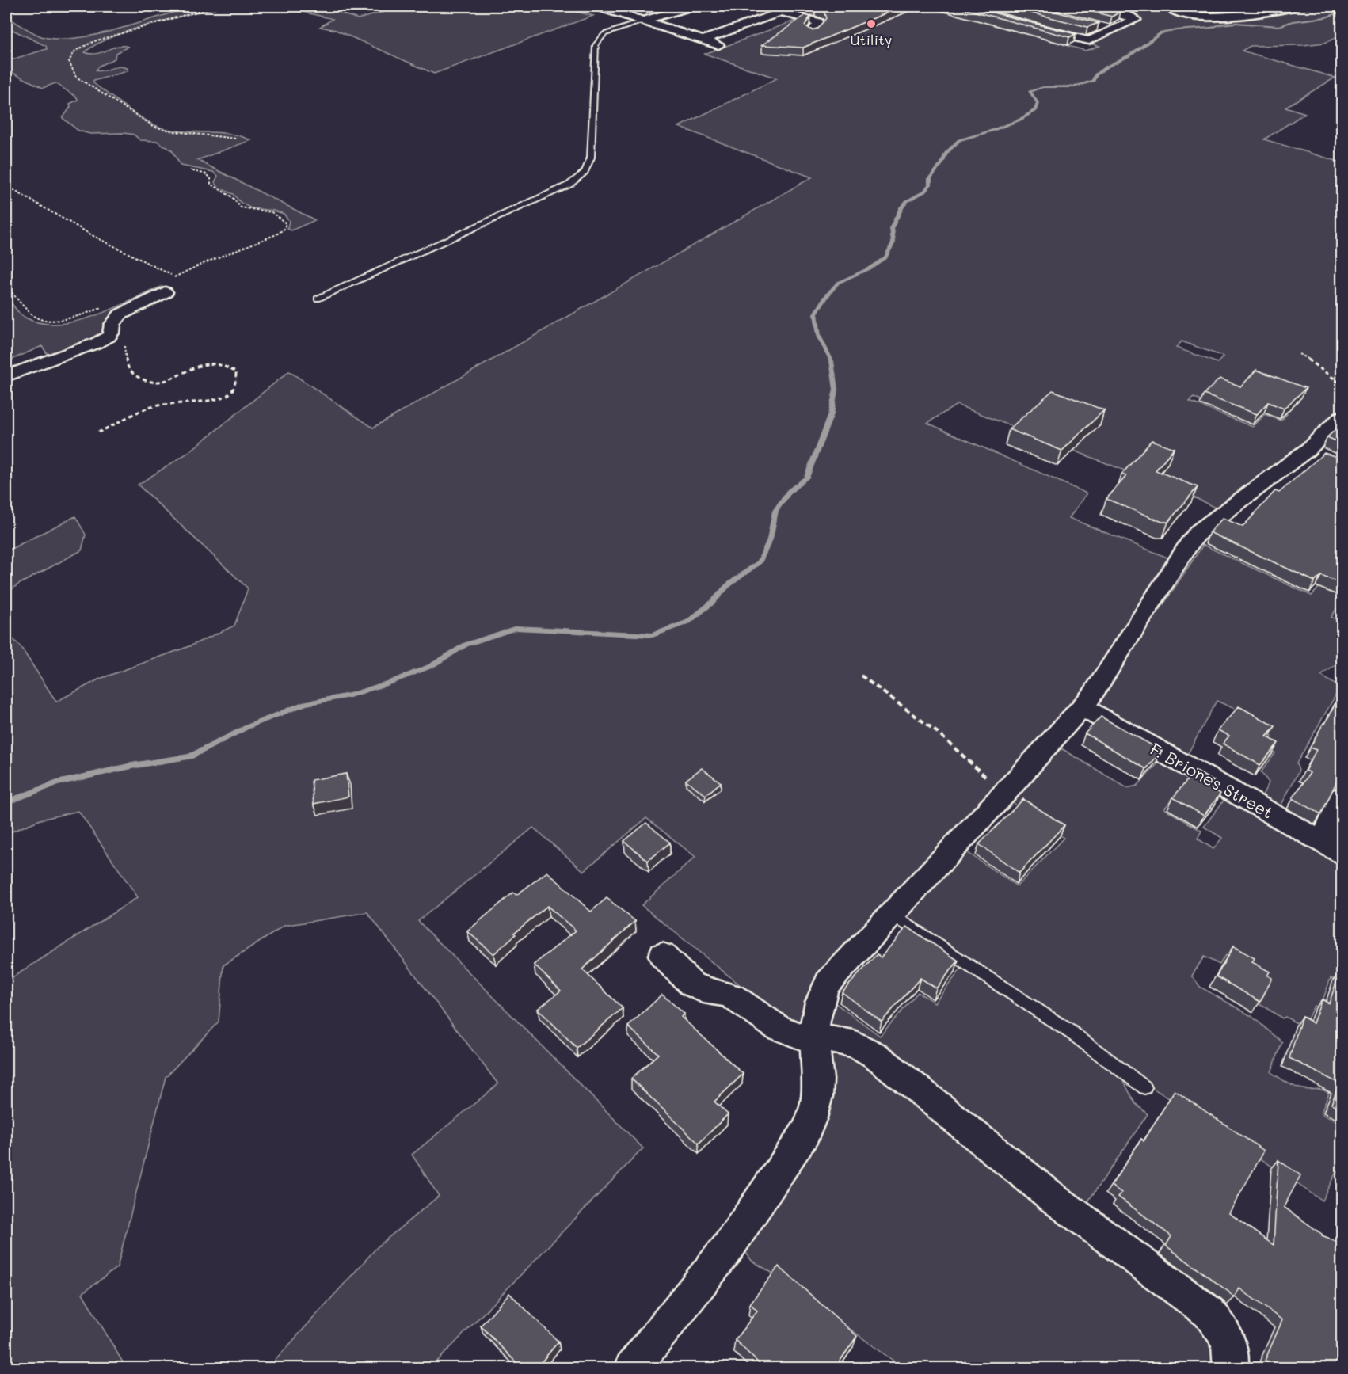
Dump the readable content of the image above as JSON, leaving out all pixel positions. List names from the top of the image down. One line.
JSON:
{"streets":{"street":["F. Briones Street"]},"places":["Utility"]}
